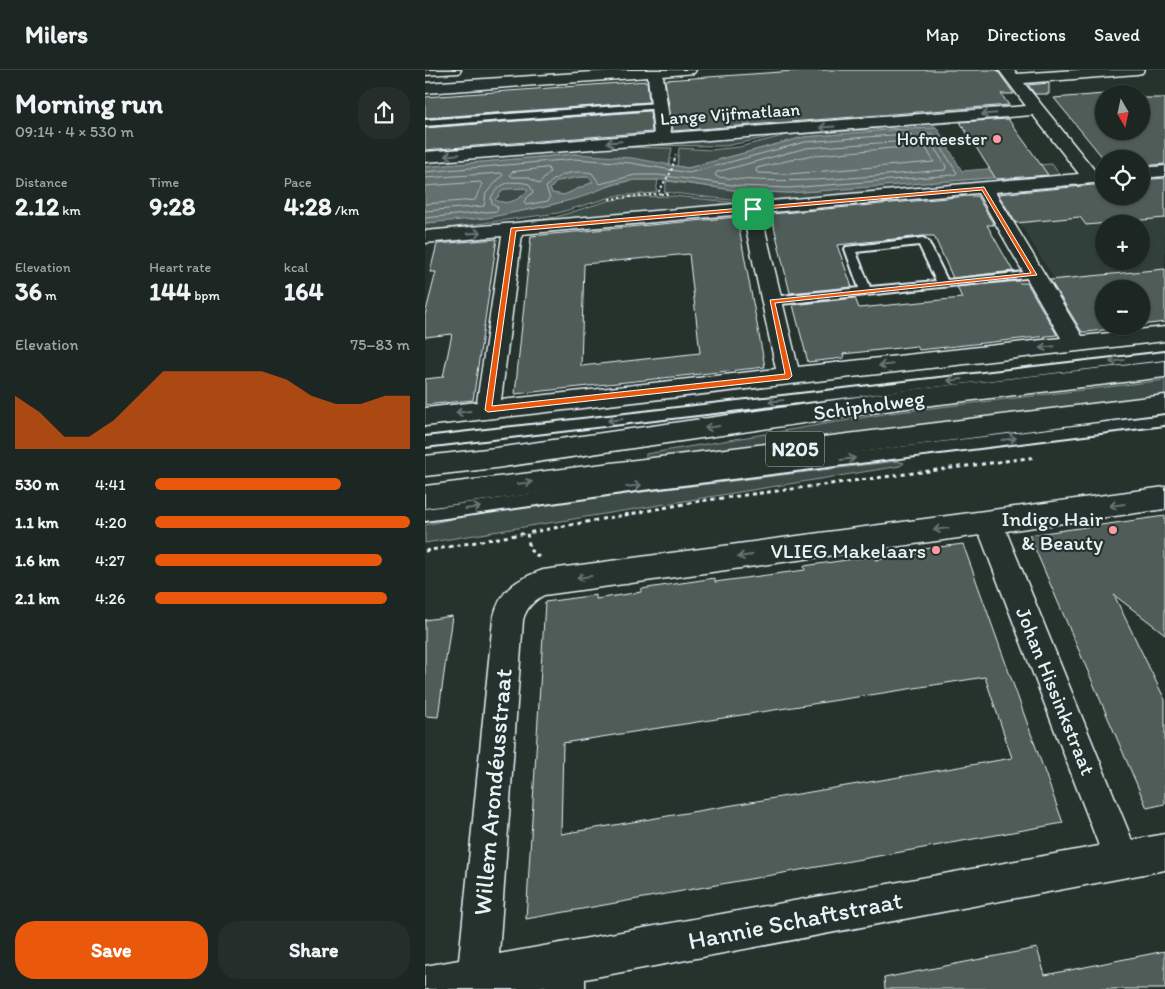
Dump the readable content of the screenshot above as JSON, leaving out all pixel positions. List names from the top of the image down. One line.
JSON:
{"streets":{"street":["Lange Vijfmatlaan","Schipholweg","N205","Johan Hissinkstraat","Willem Arondéusstraat","Hannie Schaftstraat"]},"crossings":[["Johan Hissinkstraat","Hannie Schaftstraat"],["Willem Arondéusstraat","Hannie Schaftstraat"]],"places":["Hofmeester","Indigo Hair & Beauty","VLIEG Makelaars"],"north":"bottom","page":{"header":"Milers","nav":["Map","Directions","Saved"],"heading":["Morning run","09:14 · 4 × 530 m"],"map_buttons":["+","−"],"stats":[["Distance","2.12 km"],["Time","9:28"],["Pace","4:28 /km"],["Elevation","36 m"],["Heart rate","144 bpm"],["kcal","164"]],"chart":["Elevation","75–83 m"],"list":[{"name":"530 m","note":"4:41"},{"name":"1.1 km","note":"4:20"},{"name":"1.6 km","note":"4:27"},{"name":"2.1 km","note":"4:26"}],"buttons":["Save","Share"]}}
